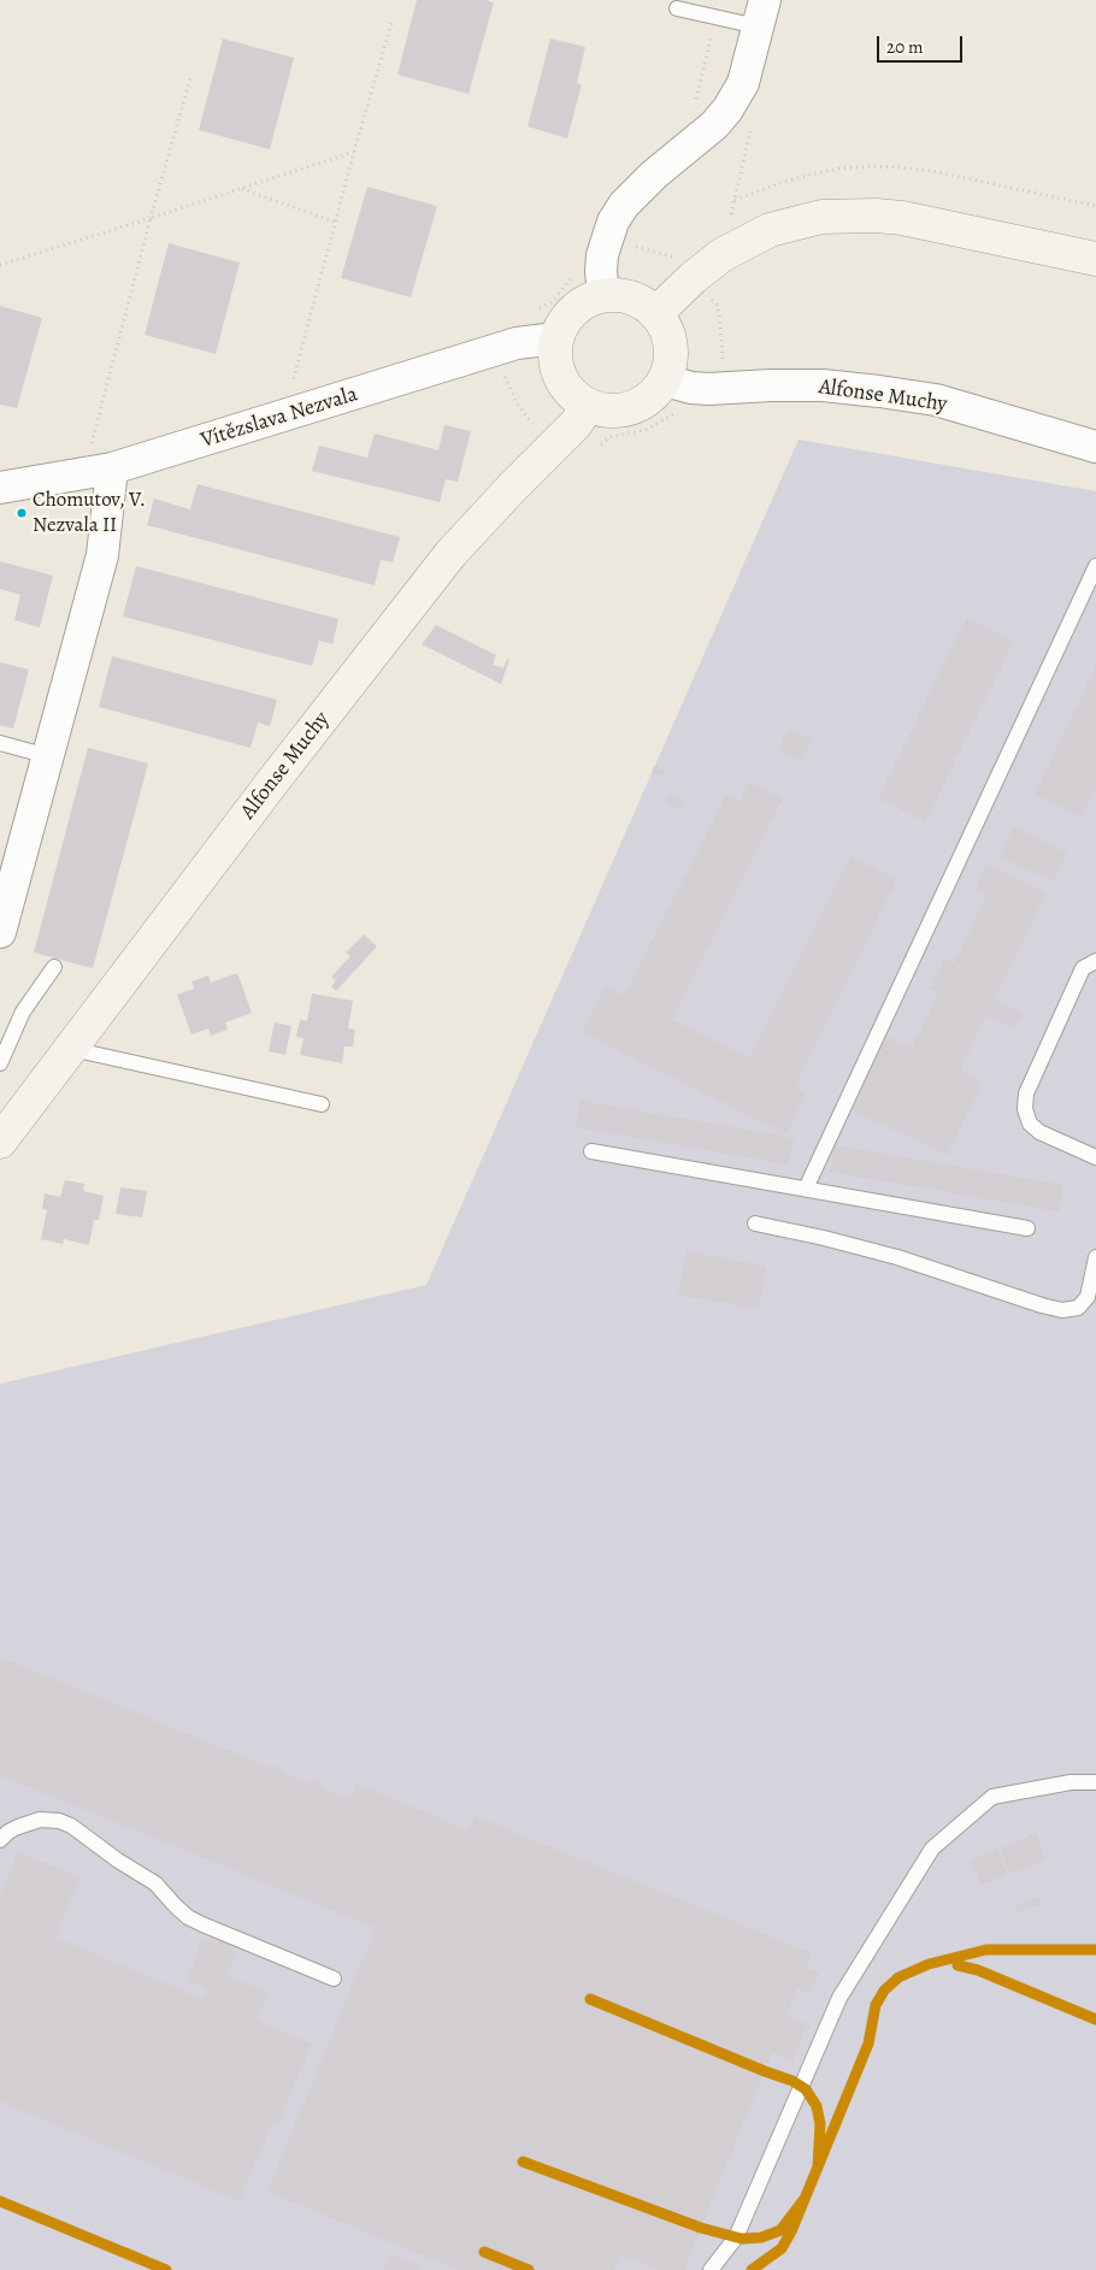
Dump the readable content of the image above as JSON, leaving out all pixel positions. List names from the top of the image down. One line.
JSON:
{"streets":{"main road":["Alfonse Muchy"],"street":["Vítězslava Nezvala"]},"crossings":[["Alfonse Muchy","Vítězslava Nezvala"]],"places":["Chomutov, V. Nezvala II"],"scale_bar":"20 m"}
